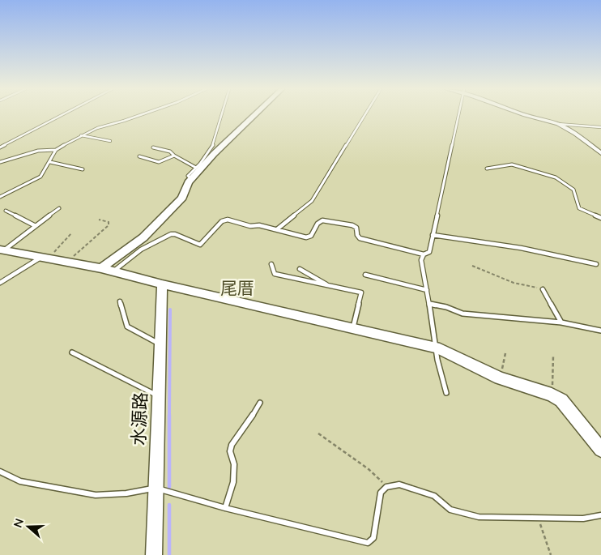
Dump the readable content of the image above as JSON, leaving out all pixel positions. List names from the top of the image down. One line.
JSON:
{"streets":{"street":["水源路"]},"districts":["尾厝"],"north":"left"}
